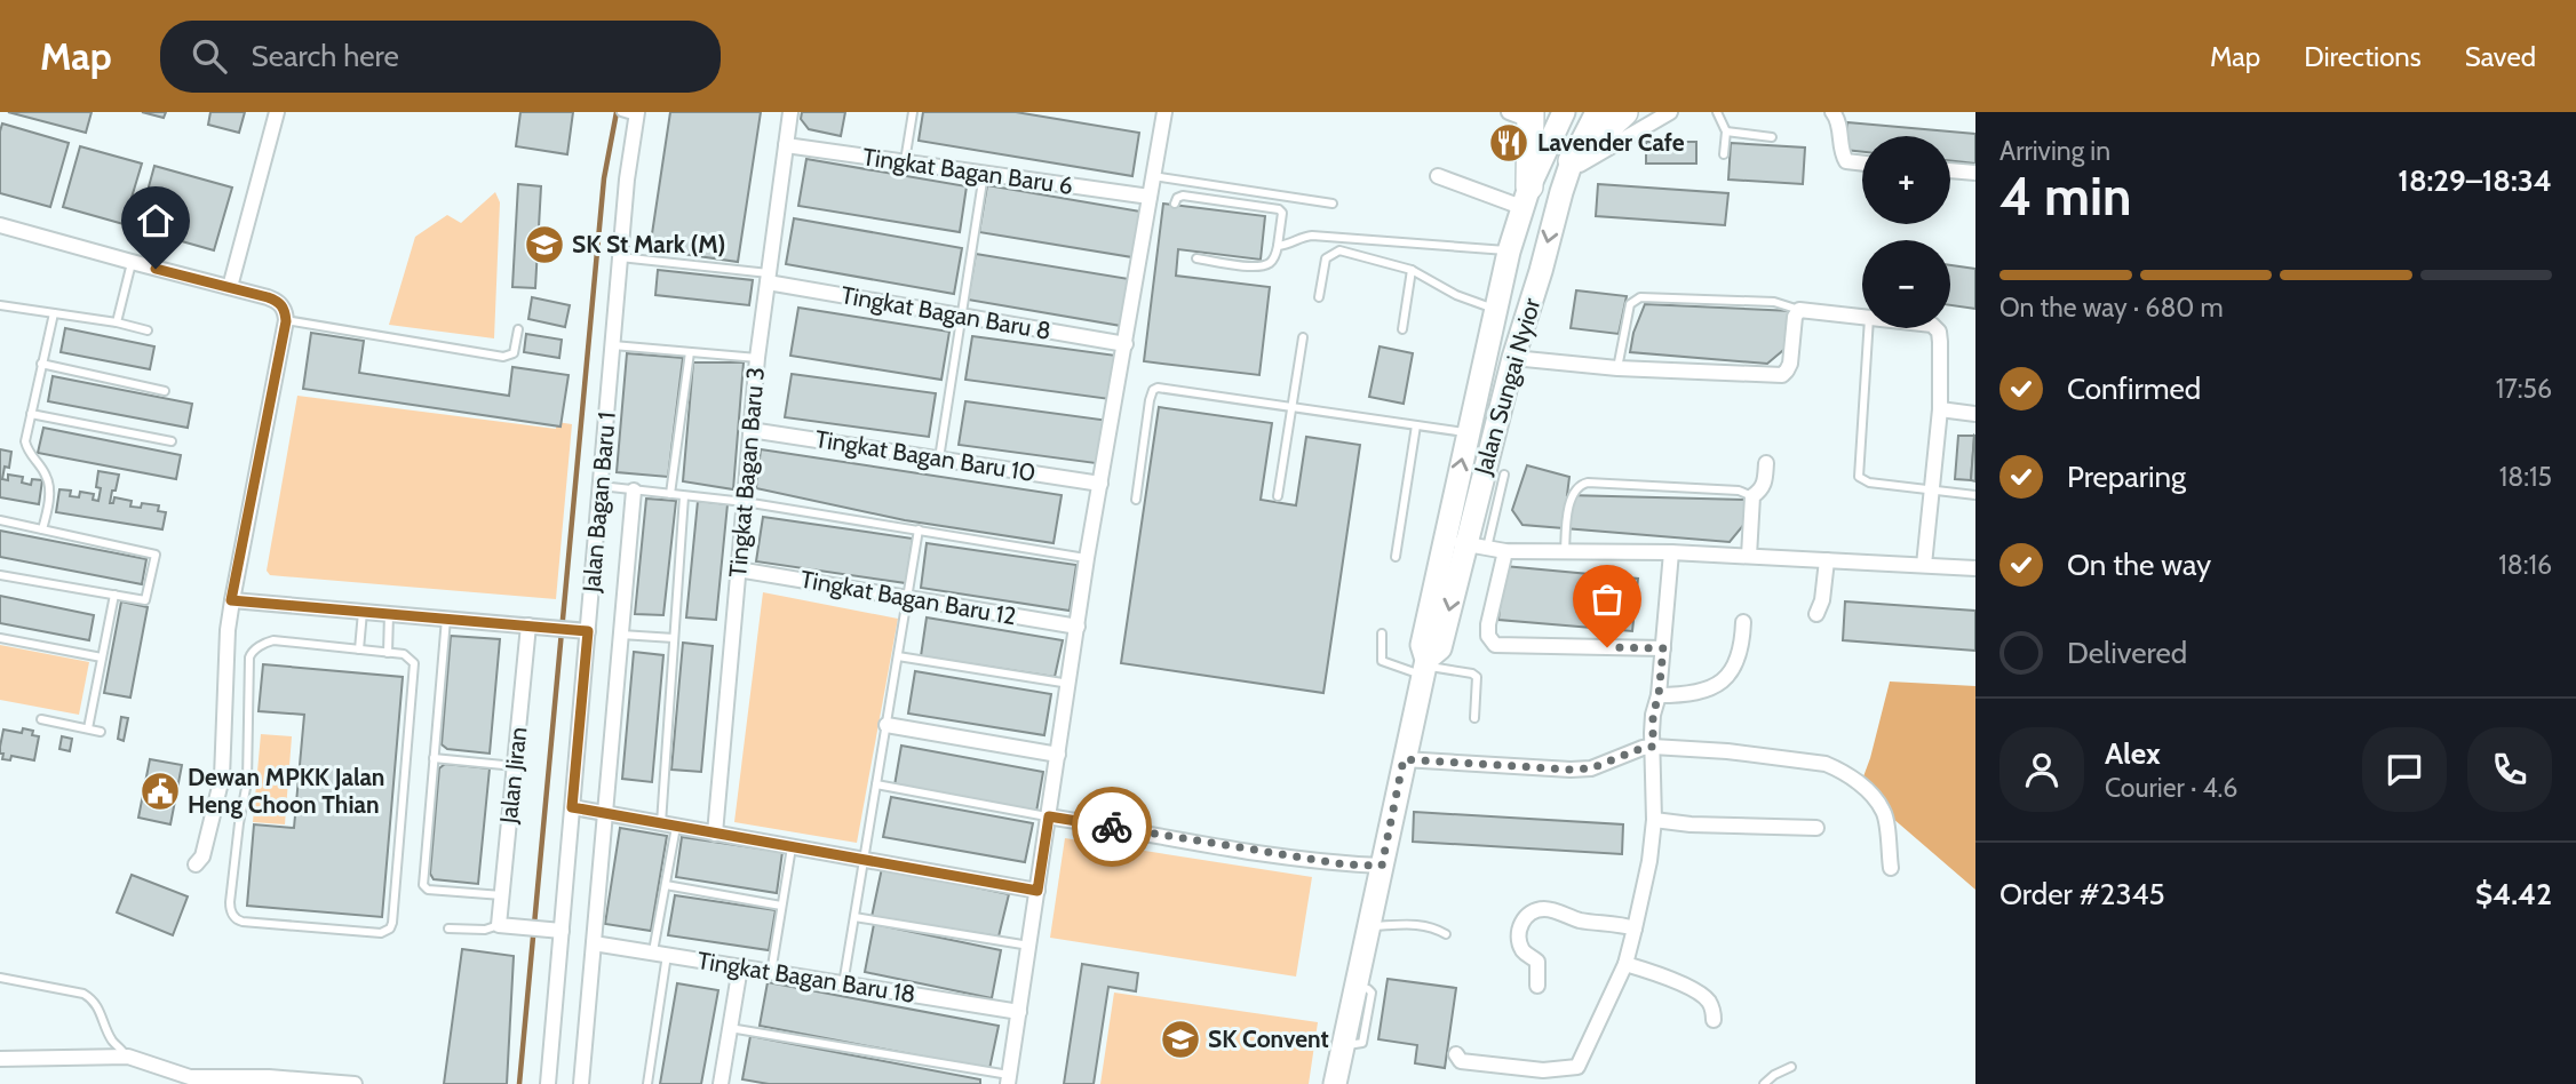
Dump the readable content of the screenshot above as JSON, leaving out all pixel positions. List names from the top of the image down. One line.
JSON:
{"streets":{"main road":["Jalan Sungai Nyior"],"street":["Tingkat Bagan Baru 6","Tingkat Bagan Baru 8","Tingkat Bagan Baru 10","Tingkat Bagan Baru 3","Jalan Bagan Baru 1","Tingkat Bagan Baru 12","Jalan Jiran","Tingkat Bagan Baru 18"]},"crossings":[["Tingkat Bagan Baru 6","Tingkat Bagan Baru 3"],["Tingkat Bagan Baru 8","Tingkat Bagan Baru 3"],["Tingkat Bagan Baru 10","Tingkat Bagan Baru 3"],["Tingkat Bagan Baru 3","Tingkat Bagan Baru 12"],["Jalan Bagan Baru 1","Tingkat Bagan Baru 18"]],"places":{"restaurant":["Lavender Cafe"],"school or university":["SK St Mark (M)","SK Convent"],"public building":["Dewan MPKK Jalan Heng Choon Thian"]},"page":{"header":"Map","search":"Search here","nav":["Map","Directions","Saved"],"heading":["4 min","Arriving in","18:29–18:34"],"panel":["Alex","Courier · 4.6","Order #2345","$4.42"],"map_buttons":["+","−"],"bar":"On the way · 680 m","list":[["Confirmed","17:56"],["Preparing","18:15"],["On the way","18:16"],"Delivered"]}}
